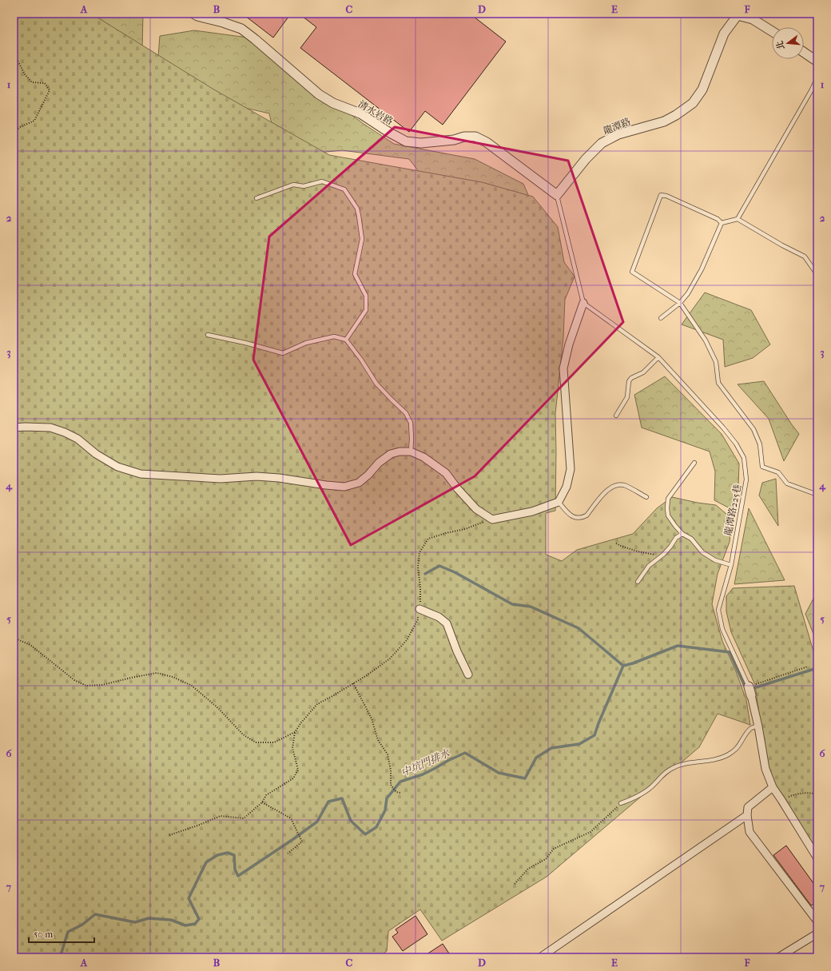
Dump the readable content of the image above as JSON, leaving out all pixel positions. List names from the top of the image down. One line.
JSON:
{"streets":{"street":["清水岩路","龍潭路"],"lane":["龍潭路225巷"]},"crossings":[["清水岩路","龍潭路"]],"water":["中坑門排水"],"scale_bar":"50 m","north":"left","grid":{"columns":["A","B","C","D","E","F"],"rows":["1","2","3","4","5","6","7"]}}
